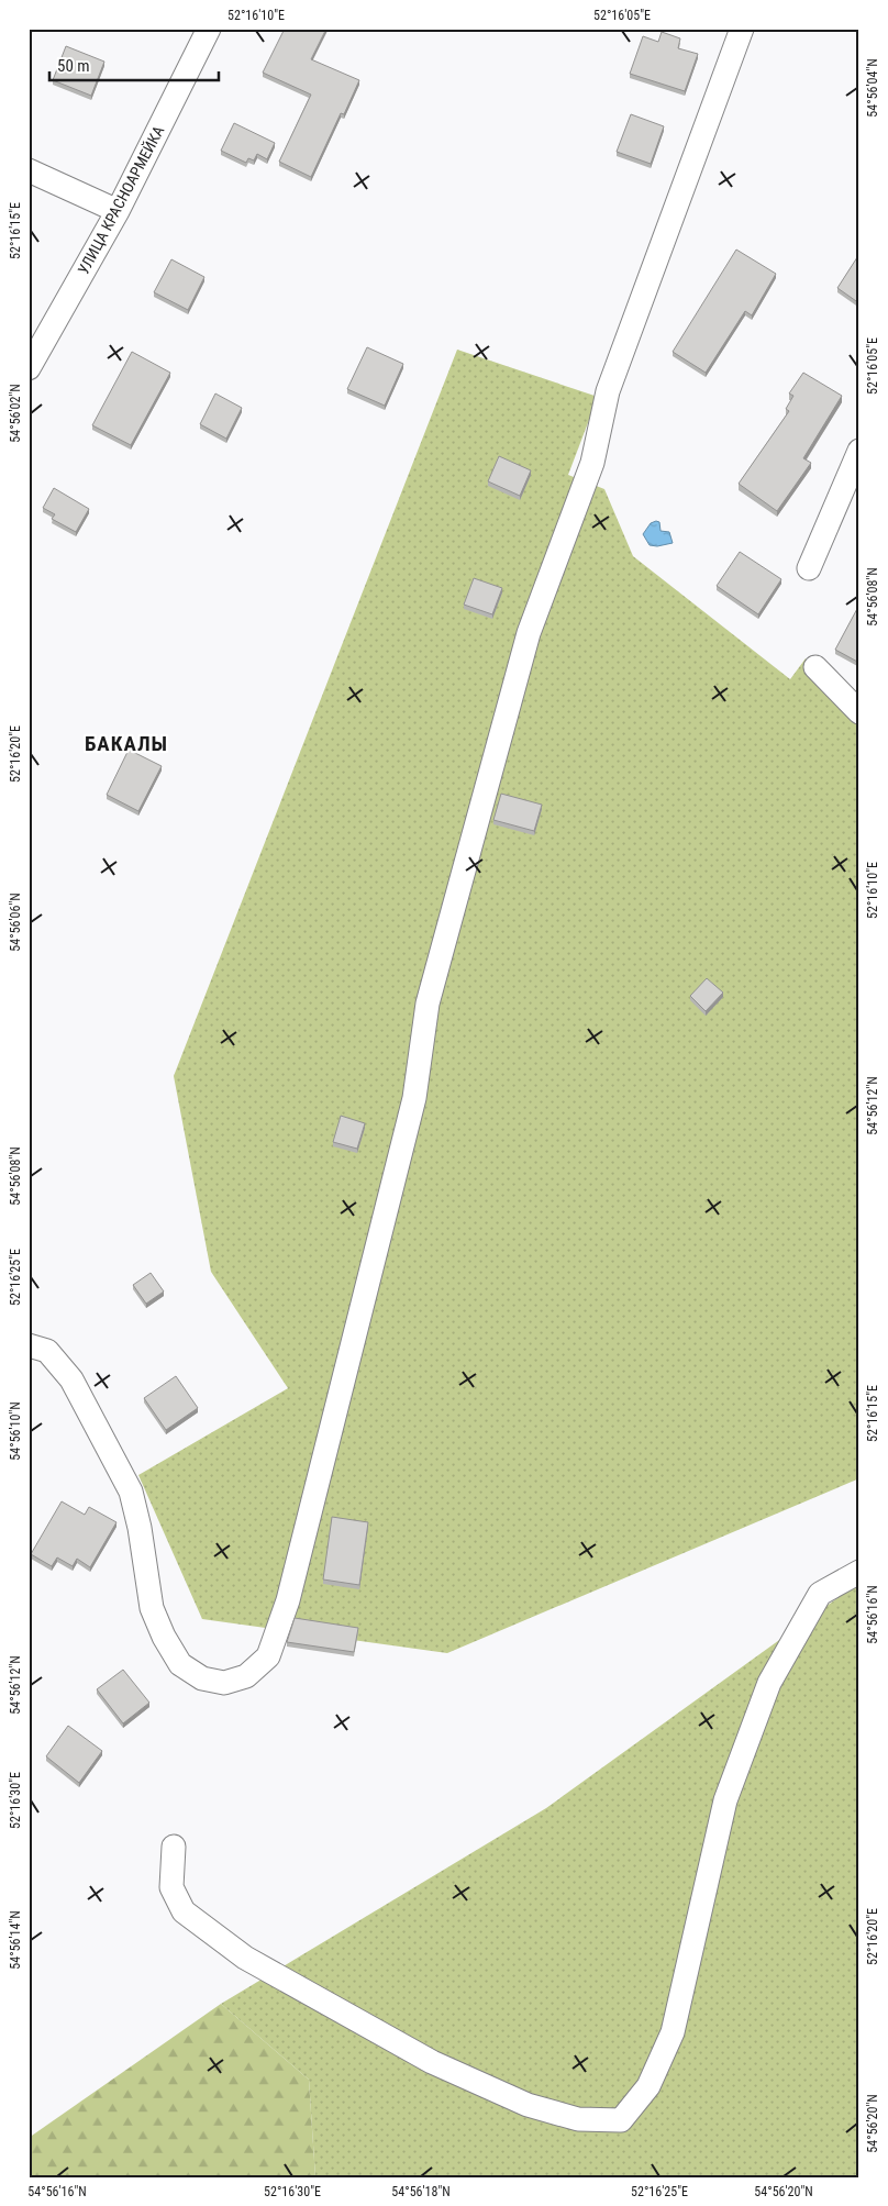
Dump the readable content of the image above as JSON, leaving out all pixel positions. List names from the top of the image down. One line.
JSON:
{"streets":{"street":["УЛИЦА КРАСНОАРМЕЙКА"]},"districts":["БАКАЛЫ"],"scale_bar":"50 m","coordinates":["52°16'10\"E","52°16'05\"E","54°56'04\"N","52°16'15\"E","54°56'02\"N","54°56'08\"N","52°16'20\"E","54°56'06\"N","54°56'12\"N","52°16'25\"E","54°56'10\"N","54°56'16\"N","52°16'30\"E","54°56'14\"N","54°56'20\"N","54°56'18\"N"]}
